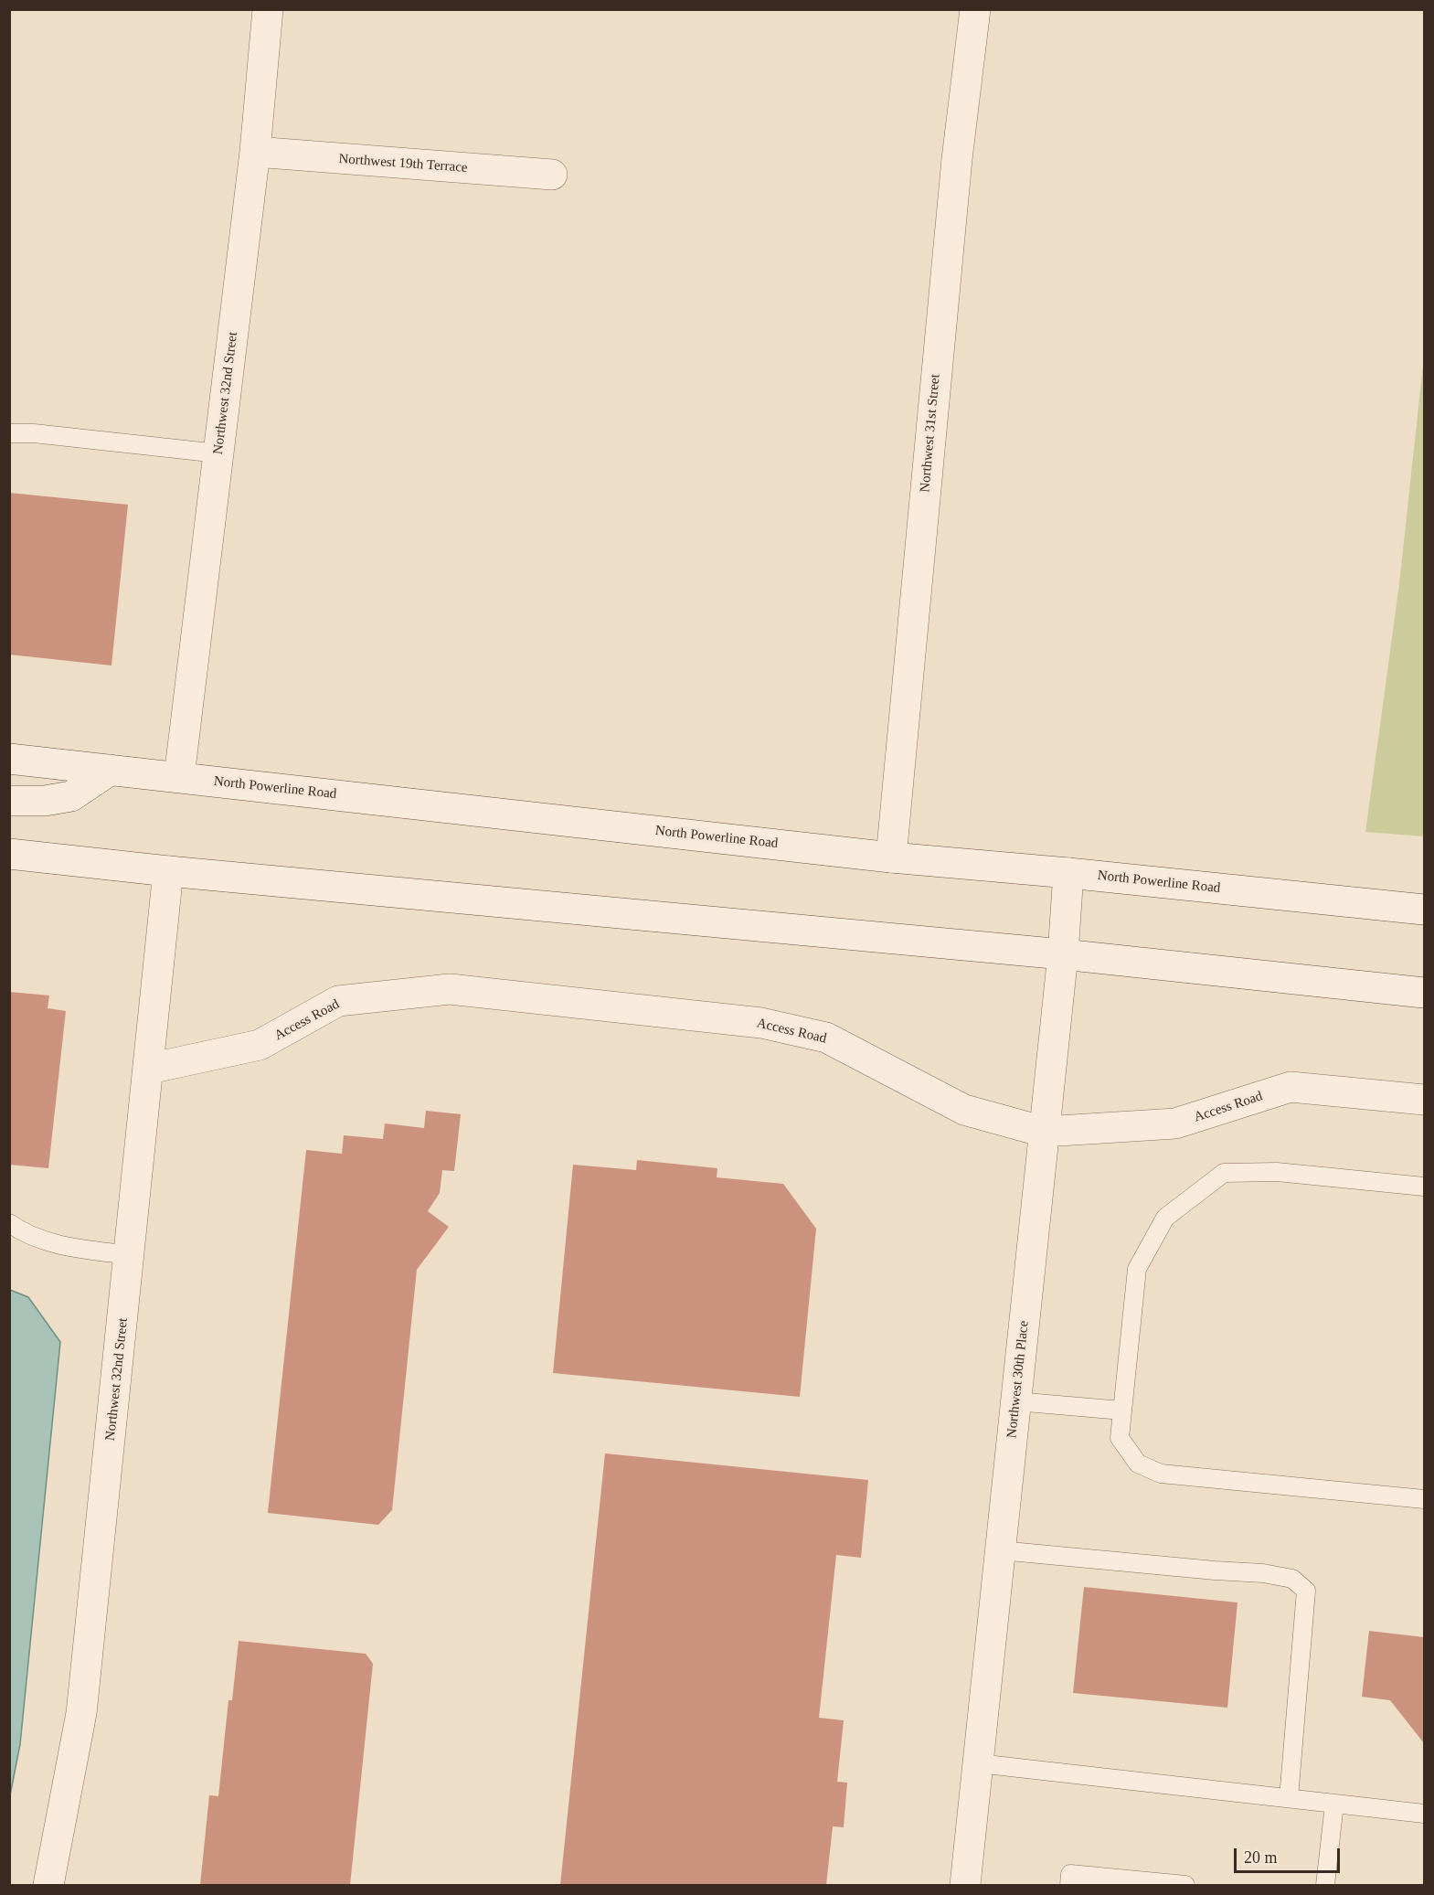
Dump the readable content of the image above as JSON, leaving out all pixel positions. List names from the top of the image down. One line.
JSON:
{"streets":{"street":["Northwest 19th Terrace","Northwest 32nd Street","Northwest 31st Street","North Powerline Road","Access Road","Northwest 30th Place"]},"crossings":[["Northwest 19th Terrace","Northwest 32nd Street"],["Northwest 32nd Street","North Powerline Road"],["Northwest 32nd Street","Access Road"],["Northwest 31st Street","North Powerline Road"],["North Powerline Road","Northwest 30th Place"],["Access Road","Northwest 30th Place"]],"scale_bar":"20 m"}
